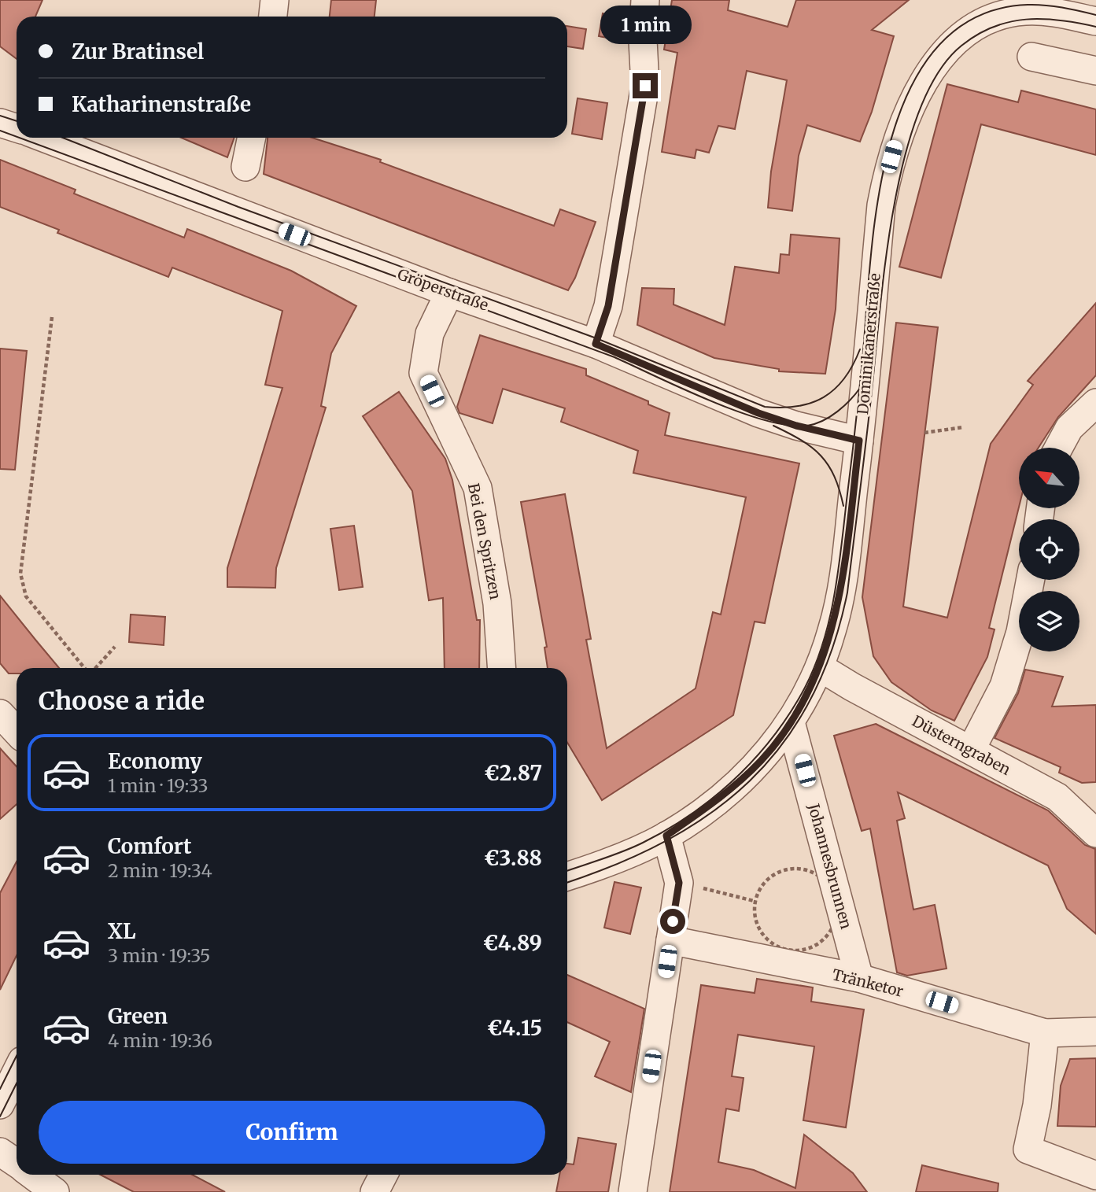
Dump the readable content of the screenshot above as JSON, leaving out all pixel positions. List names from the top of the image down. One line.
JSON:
{"streets":{"street":["Gröperstraße","Dominikanerstraße","Bei den Spritzen","Düsterngraben","Johannesbrunnen","Tränketor"]},"crossings":[["Gröperstraße","Dominikanerstraße"],["Gröperstraße","Bei den Spritzen"],["Dominikanerstraße","Düsterngraben"],["Johannesbrunnen","Tränketor"]],"north":"top left","page":{"bubble":"1 min","banner":["Zur Bratinsel","Katharinenstraße"],"heading":"Choose a ride","list":[{"name":"Economy","note":"1 min · 19:33","value":"€2.87"},{"name":"Comfort","note":"2 min · 19:34","value":"€3.88"},{"name":"XL","note":"3 min · 19:35","value":"€4.89"},{"name":"Green","note":"4 min · 19:36","value":"€4.15"}],"buttons":"Confirm"}}
